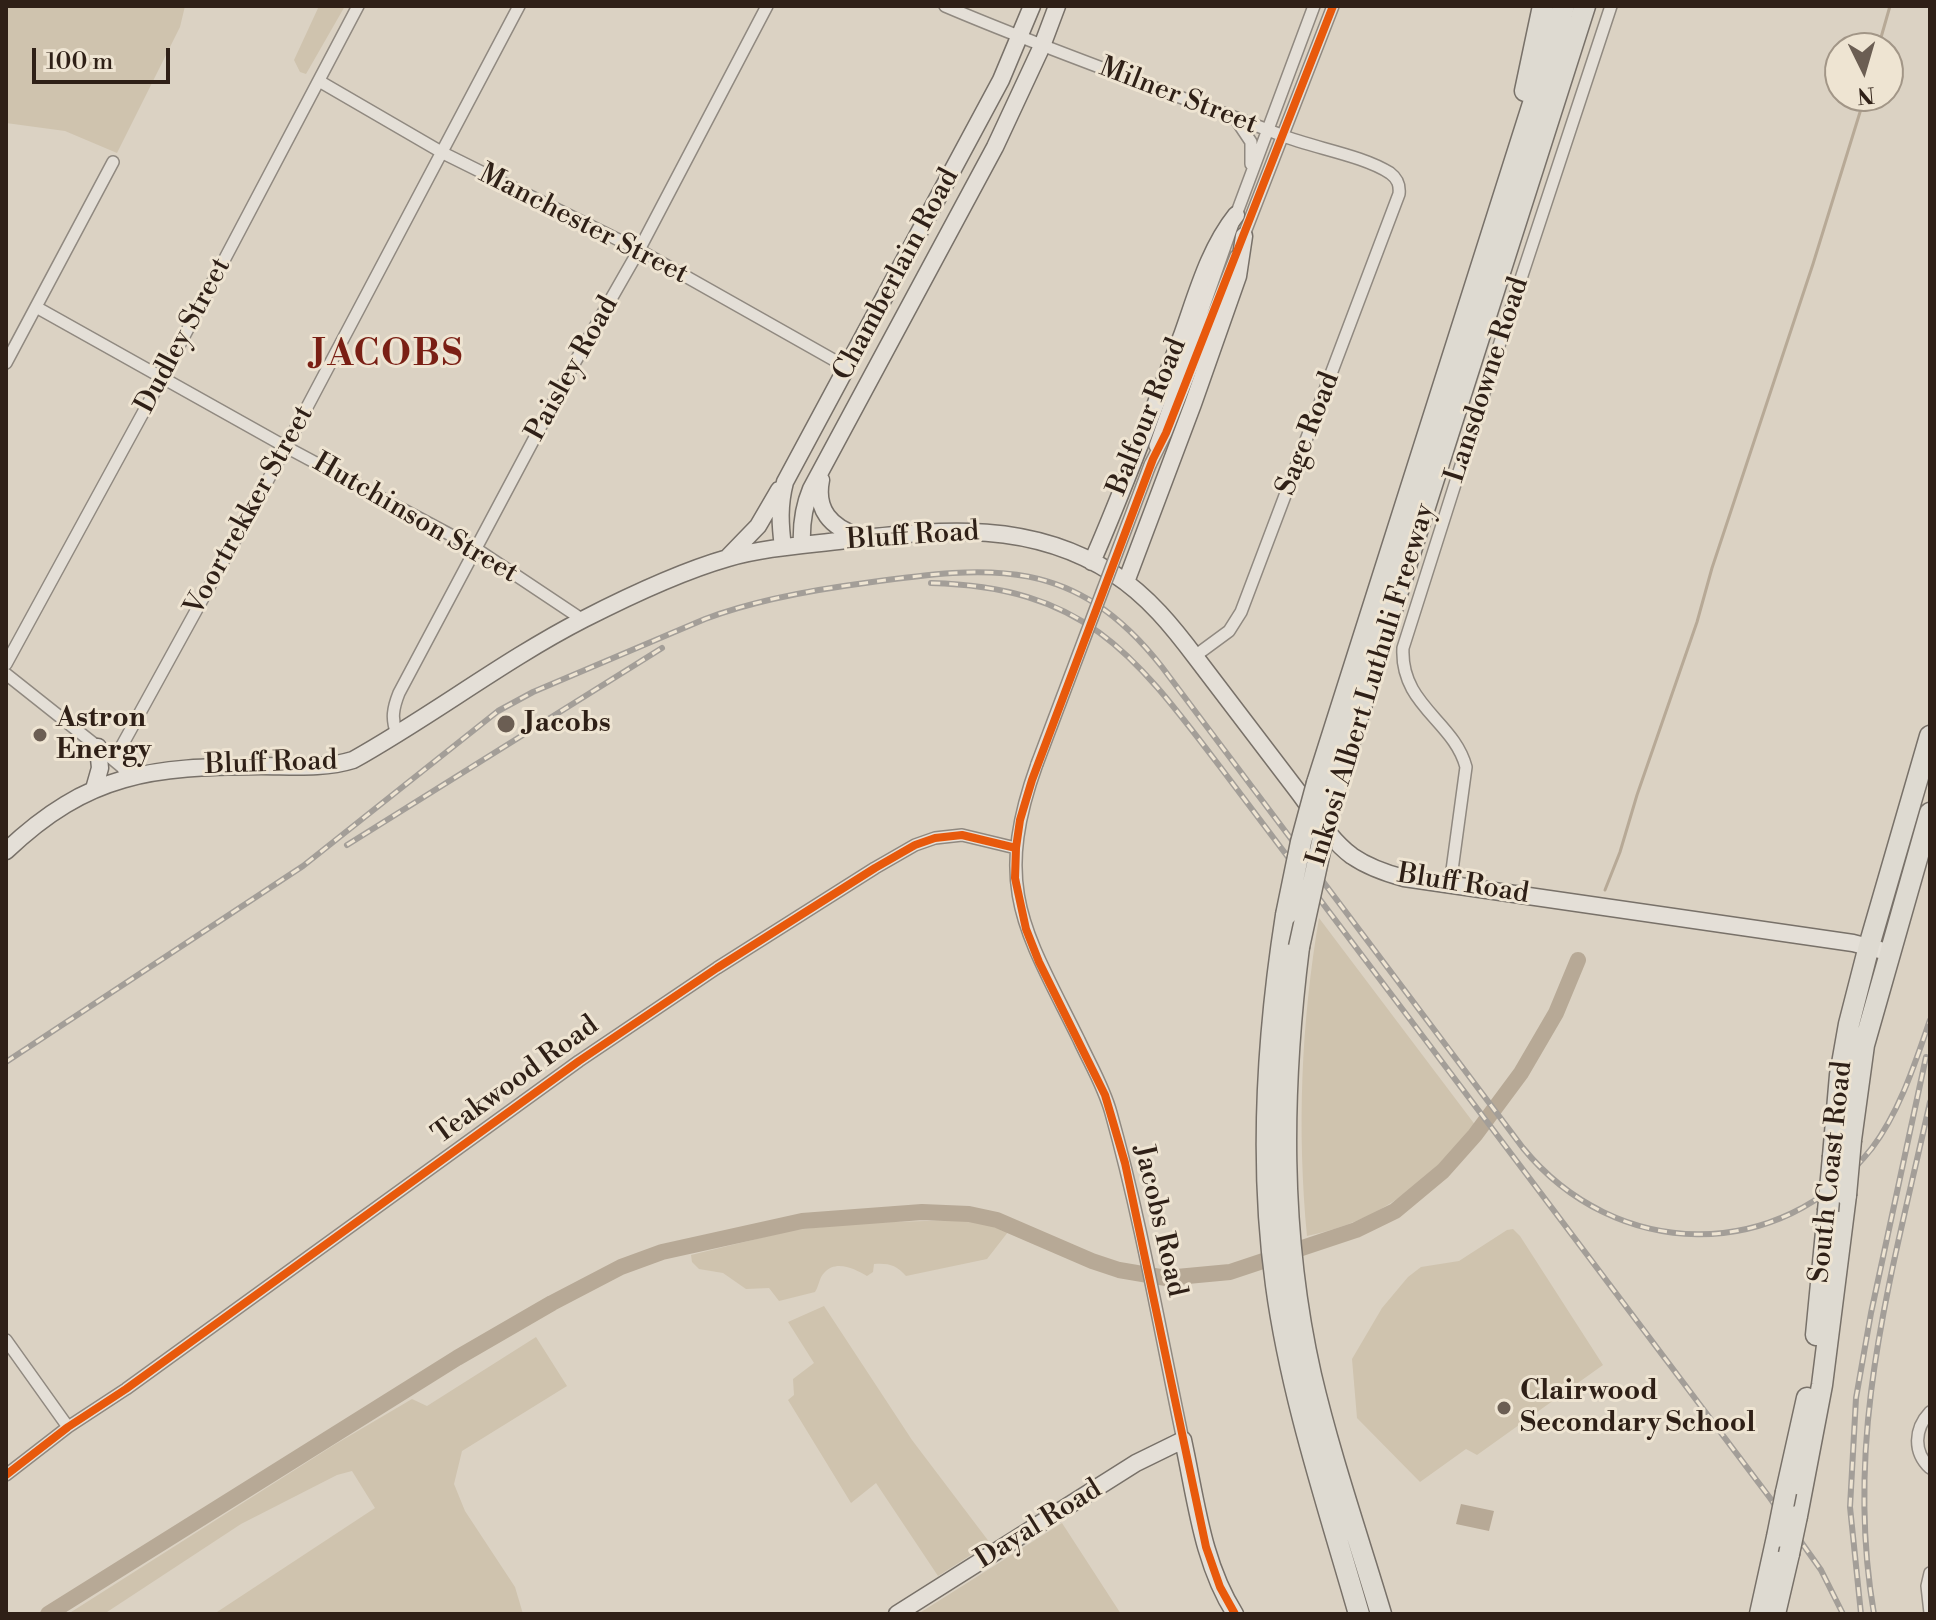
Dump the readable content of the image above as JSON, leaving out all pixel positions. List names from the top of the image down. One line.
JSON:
{"streets":{"highway":["Inkosi Albert Luthuli Freeway","South Coast Road"],"main road":["Chamberlain Road","Bluff Road","Jacobs Road","Dayal Road"],"street":["Milner Street","Manchester Street","Dudley Street","Paisley Road","Lansdowne Road","Balfour Road","Sage Road","Voortrekker Street","Hutchinson Street","Teakwood Road"]},"crossings":[["Milner Street","Chamberlain Road"],["Milner Street","Balfour Road"],["Milner Street","Sage Road"],["Manchester Street","Chamberlain Road"],["Manchester Street","Dudley Street"],["Manchester Street","Paisley Road"],["Manchester Street","Voortrekker Street"],["Chamberlain Road","Bluff Road"],["Dudley Street","Hutchinson Street"],["Paisley Road","Hutchinson Street"],["Paisley Road","Bluff Road"],["Lansdowne Road","Bluff Road"],["Balfour Road","Teakwood Road"],["Balfour Road","Jacobs Road"],["Sage Road","Bluff Road"],["Voortrekker Street","Hutchinson Street"],["Hutchinson Street","Bluff Road"],["Bluff Road","South Coast Road"],["Teakwood Road","Jacobs Road"],["Jacobs Road","Dayal Road"]],"districts":["JACOBS"],"places":["Jacobs","Astron Energy","Clairwood Secondary School"],"scale_bar":"100 m","north":"bottom"}
